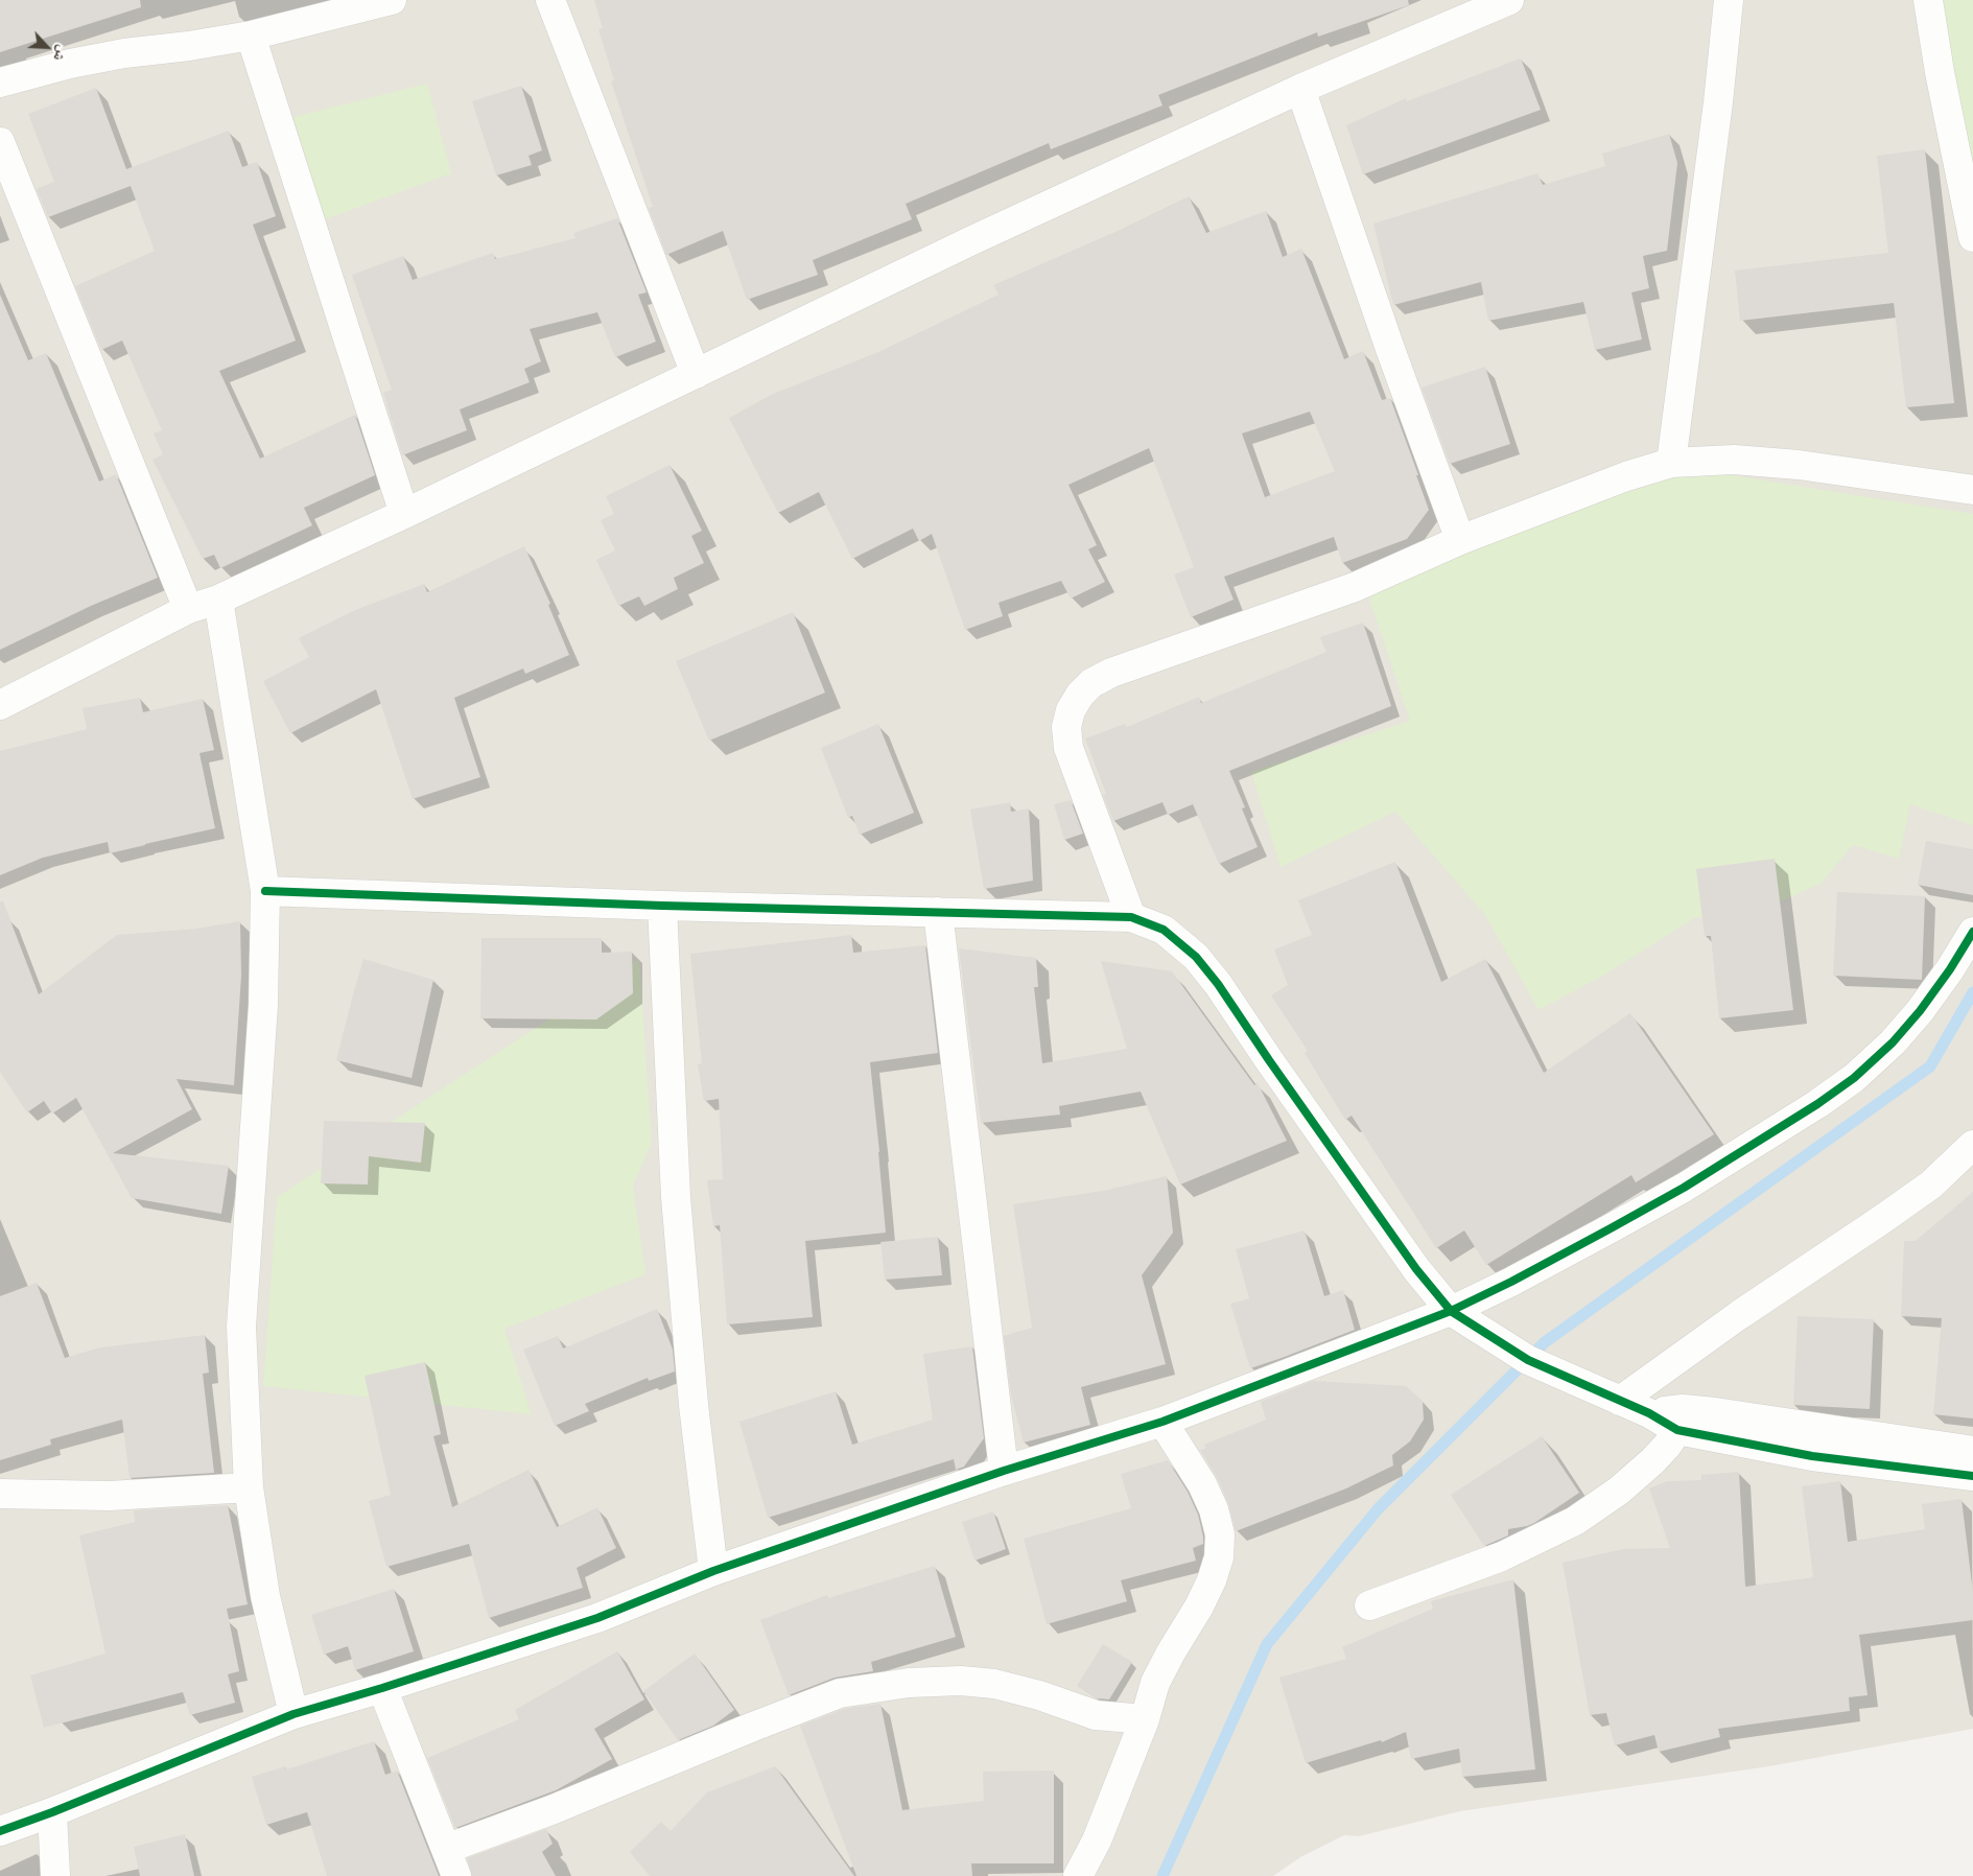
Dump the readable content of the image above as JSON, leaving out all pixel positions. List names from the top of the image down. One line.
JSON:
{"north":"bottom right"}
